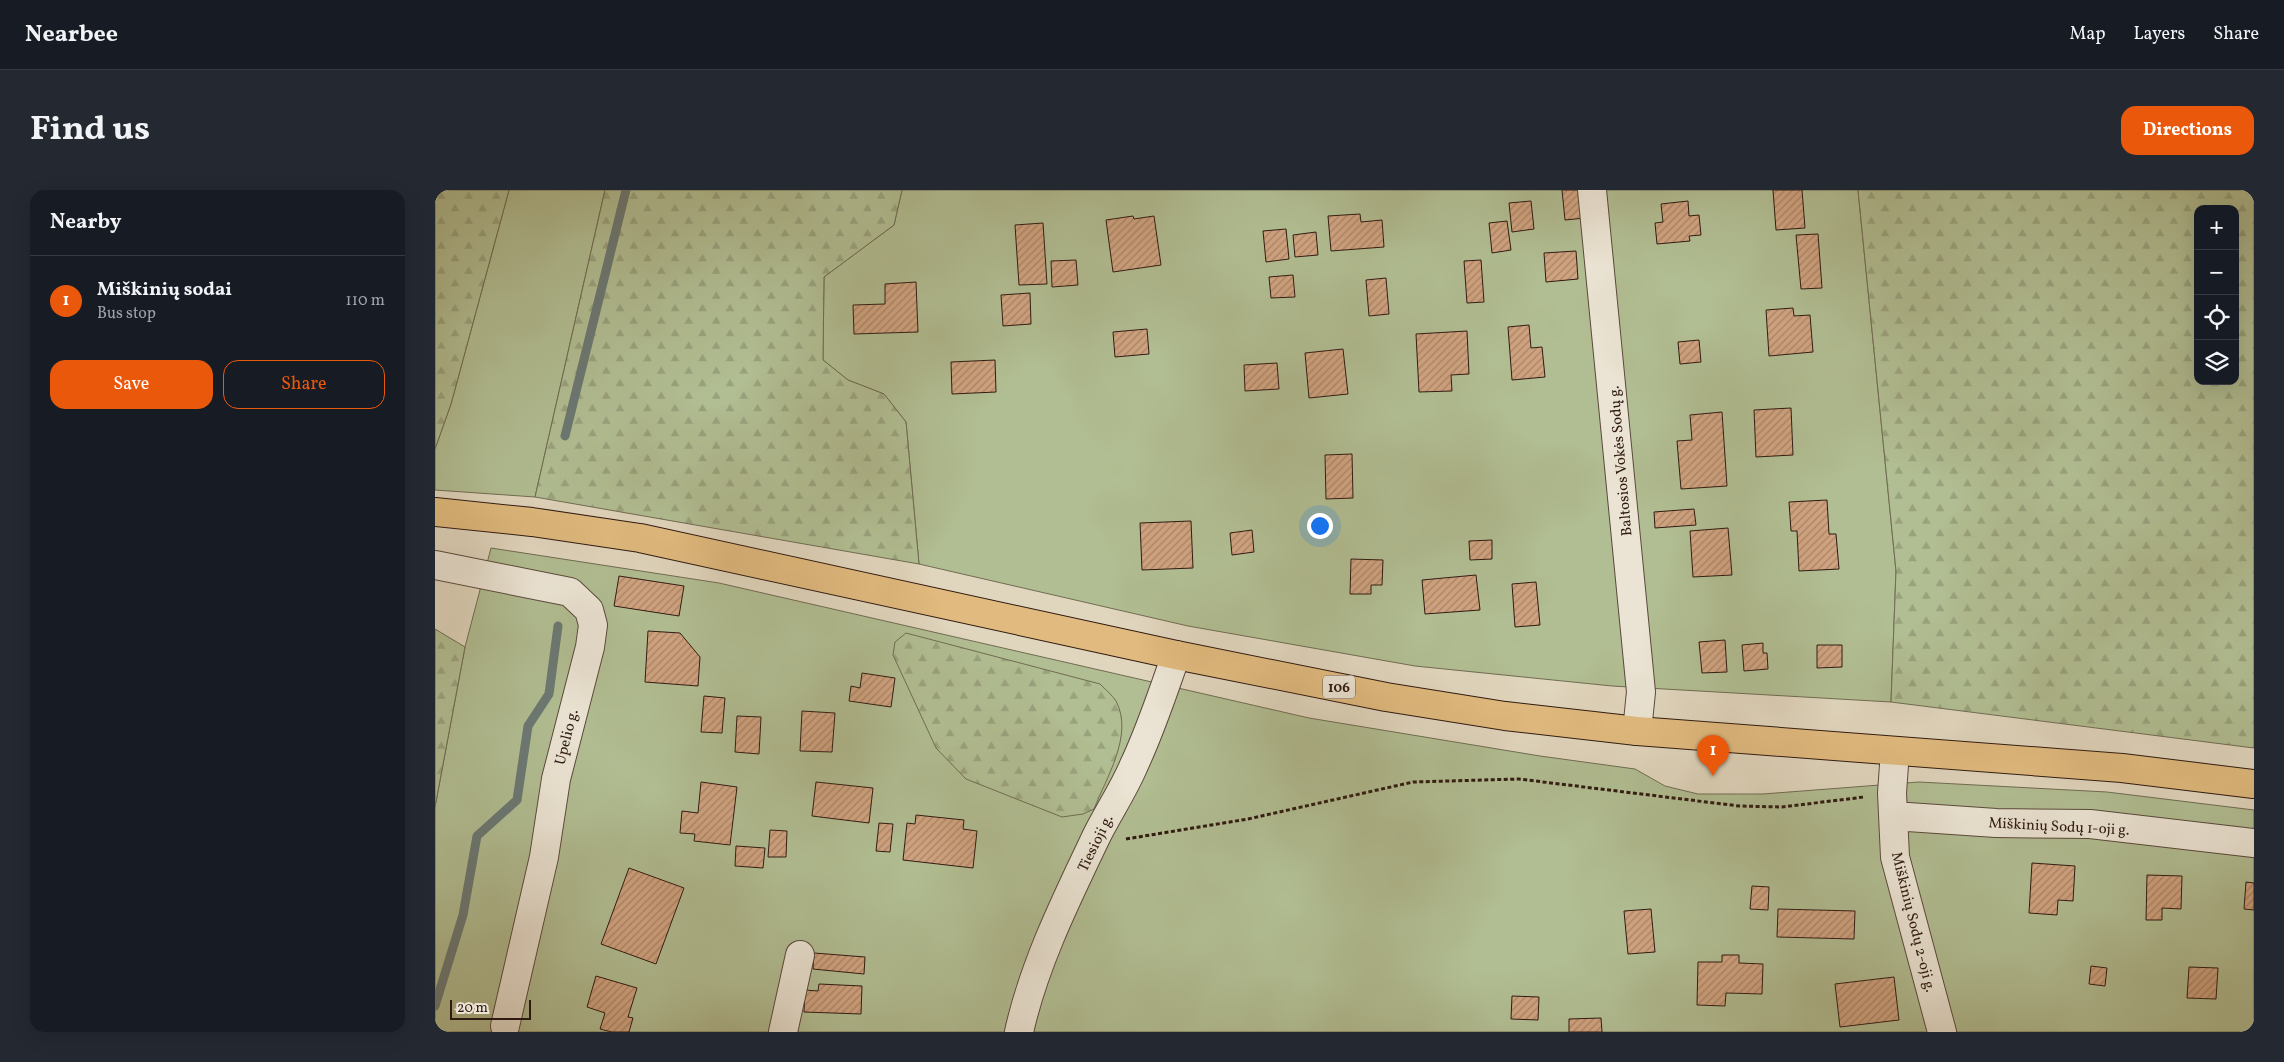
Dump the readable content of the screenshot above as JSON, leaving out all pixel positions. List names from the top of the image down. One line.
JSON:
{"streets":{"main road":["106"],"street":["Baltosios Vokės Sodų g.","Upelio g.","Miškinių Sodų 1-oji g.","Tiesioji g.","Miškinių Sodų 2-oji g."]},"crossings":[["Baltosios Vokės Sodų g.","106"],["106","Tiesioji g."],["106","Miškinių Sodų 2-oji g."],["Miškinių Sodų 1-oji g.","Miškinių Sodų 2-oji g."]],"scale_bar":"20 m","page":{"header":"Nearbee","nav":["Map","Layers","Share"],"title":"Find us","buttons":["Directions",["Save","Share"]],"heading":"Nearby","map_buttons":["+","−"],"list":[{"mark":"1","name":"Miškinių sodai","note":"Bus stop","value":"110 m"}],"pins":"1","scale":"20 m"}}
